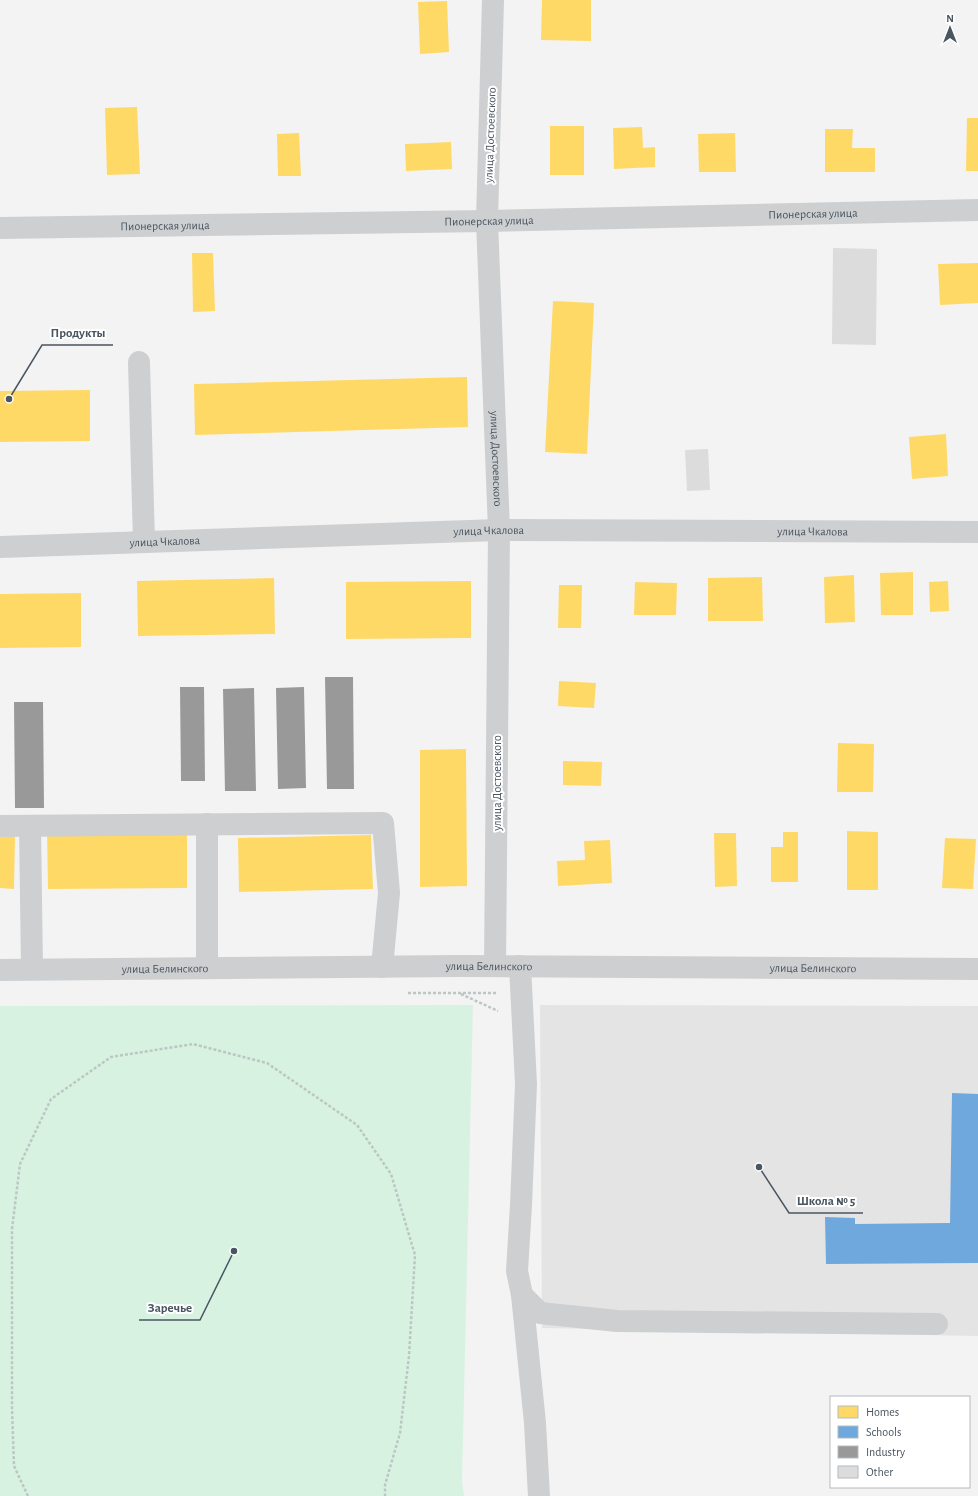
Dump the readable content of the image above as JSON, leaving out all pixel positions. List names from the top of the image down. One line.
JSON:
{"streets":{"street":["улица Достоевского","Пионерская улица","улица Чкалова","улица Белинского"]},"crossings":[["улица Достоевского","Пионерская улица"],["улица Достоевского","улица Чкалова"],["улица Достоевского","улица Белинского"]],"places":["Продукты","Школа № 5","Заречье"],"legend":["Homes","Schools","Industry","Other"],"north":"top"}
